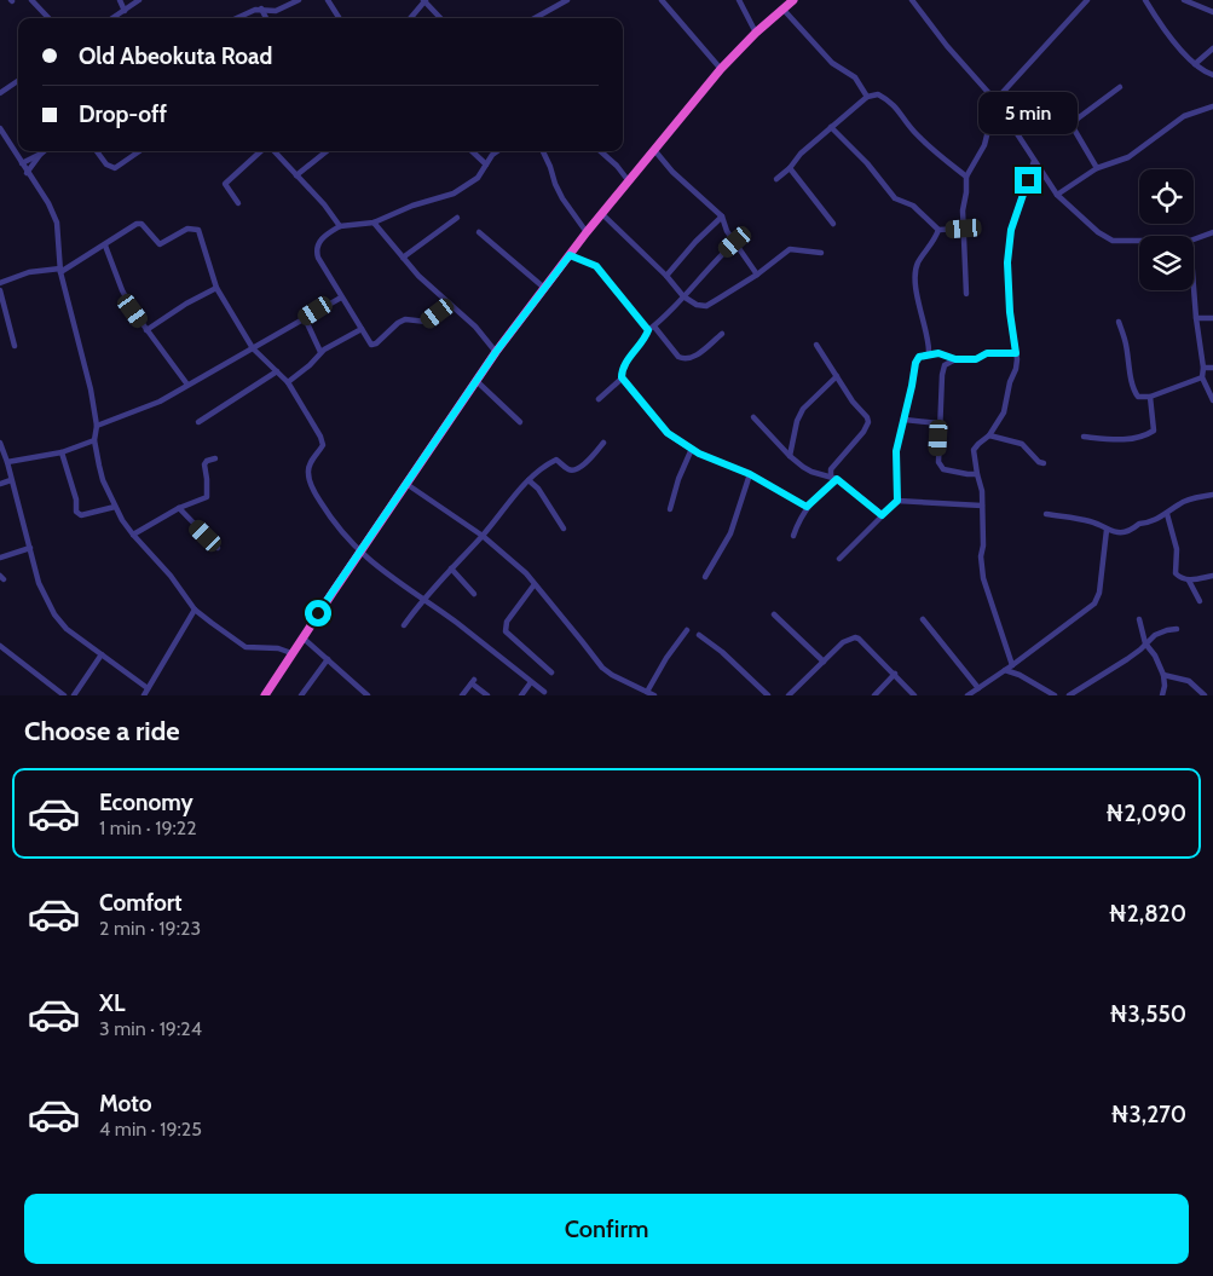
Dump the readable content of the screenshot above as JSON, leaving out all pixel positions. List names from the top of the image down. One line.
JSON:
{"page":{"banner":["Old Abeokuta Road","Drop-off"],"bubble":"5 min","heading":"Choose a ride","list":[{"name":"Economy","note":"1 min · 19:22","value":"₦2,090"},{"name":"Comfort","note":"2 min · 19:23","value":"₦2,820"},{"name":"XL","note":"3 min · 19:24","value":"₦3,550"},{"name":"Moto","note":"4 min · 19:25","value":"₦3,270"}],"buttons":"Confirm"}}
